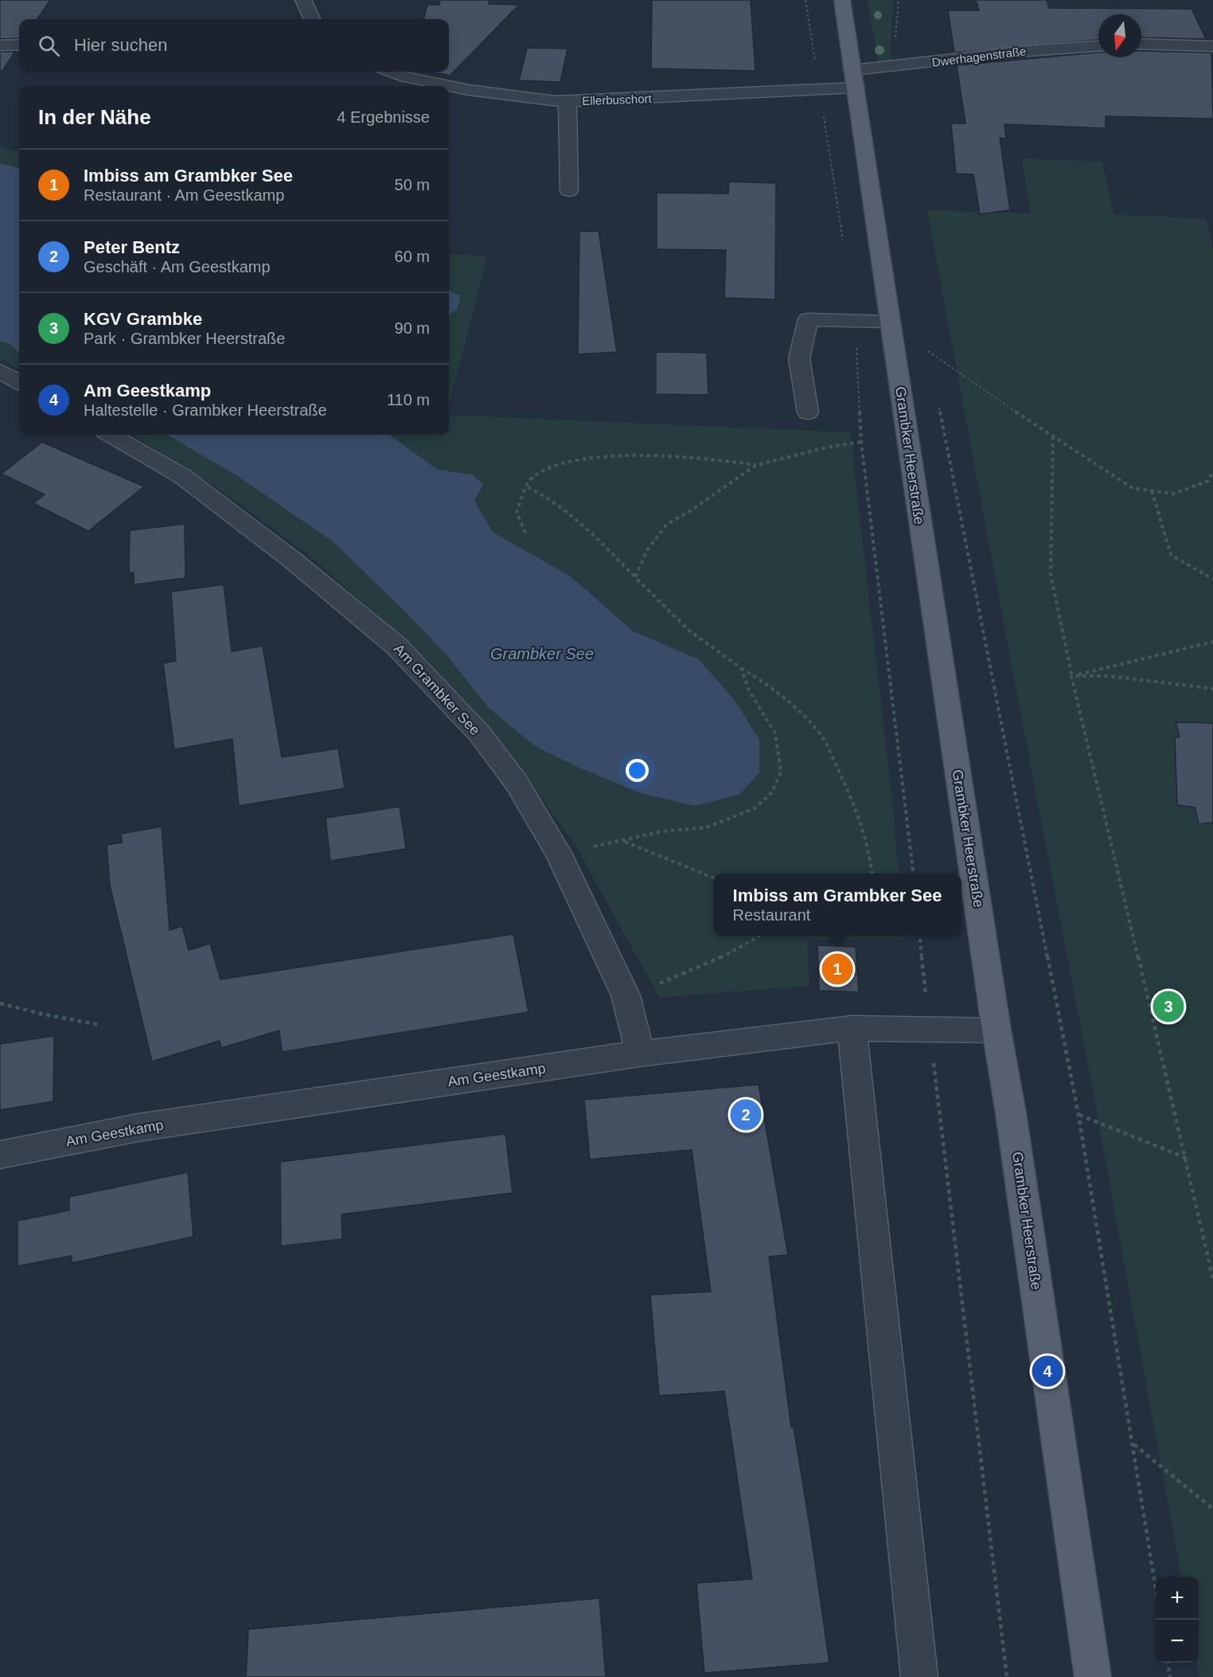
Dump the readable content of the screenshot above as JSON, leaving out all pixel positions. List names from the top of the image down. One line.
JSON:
{"streets":{"main road":["Grambker Heerstraße"],"street":["Dwerhagenstraße","Ellerbuschort","Am Grambker See","Am Geestkamp"]},"crossings":[["Dwerhagenstraße","Ellerbuschort"],["Dwerhagenstraße","Grambker Heerstraße"],["Ellerbuschort","Grambker Heerstraße"],["Grambker Heerstraße","Am Geestkamp"],["Am Grambker See","Am Geestkamp"]],"water":["Grambker See"],"north":"bottom","page":{"search":"Hier suchen","heading":["In der Nähe","4 Ergebnisse"],"list":[{"mark":"1","name":"Imbiss am Grambker See","note":"Restaurant · Am Geestkamp","value":"50 m"},{"mark":"2","name":"Peter Bentz","note":"Geschäft · Am Geestkamp","value":"60 m"},{"mark":"3","name":"KGV Grambke","note":"Park · Grambker Heerstraße","value":"90 m"},{"mark":"4","name":"Am Geestkamp","note":"Haltestelle · Grambker Heerstraße","value":"110 m"}],"popup":["Imbiss am Grambker See","Restaurant"],"pins":["1","3","2","4"],"map_buttons":["+","−"]}}
